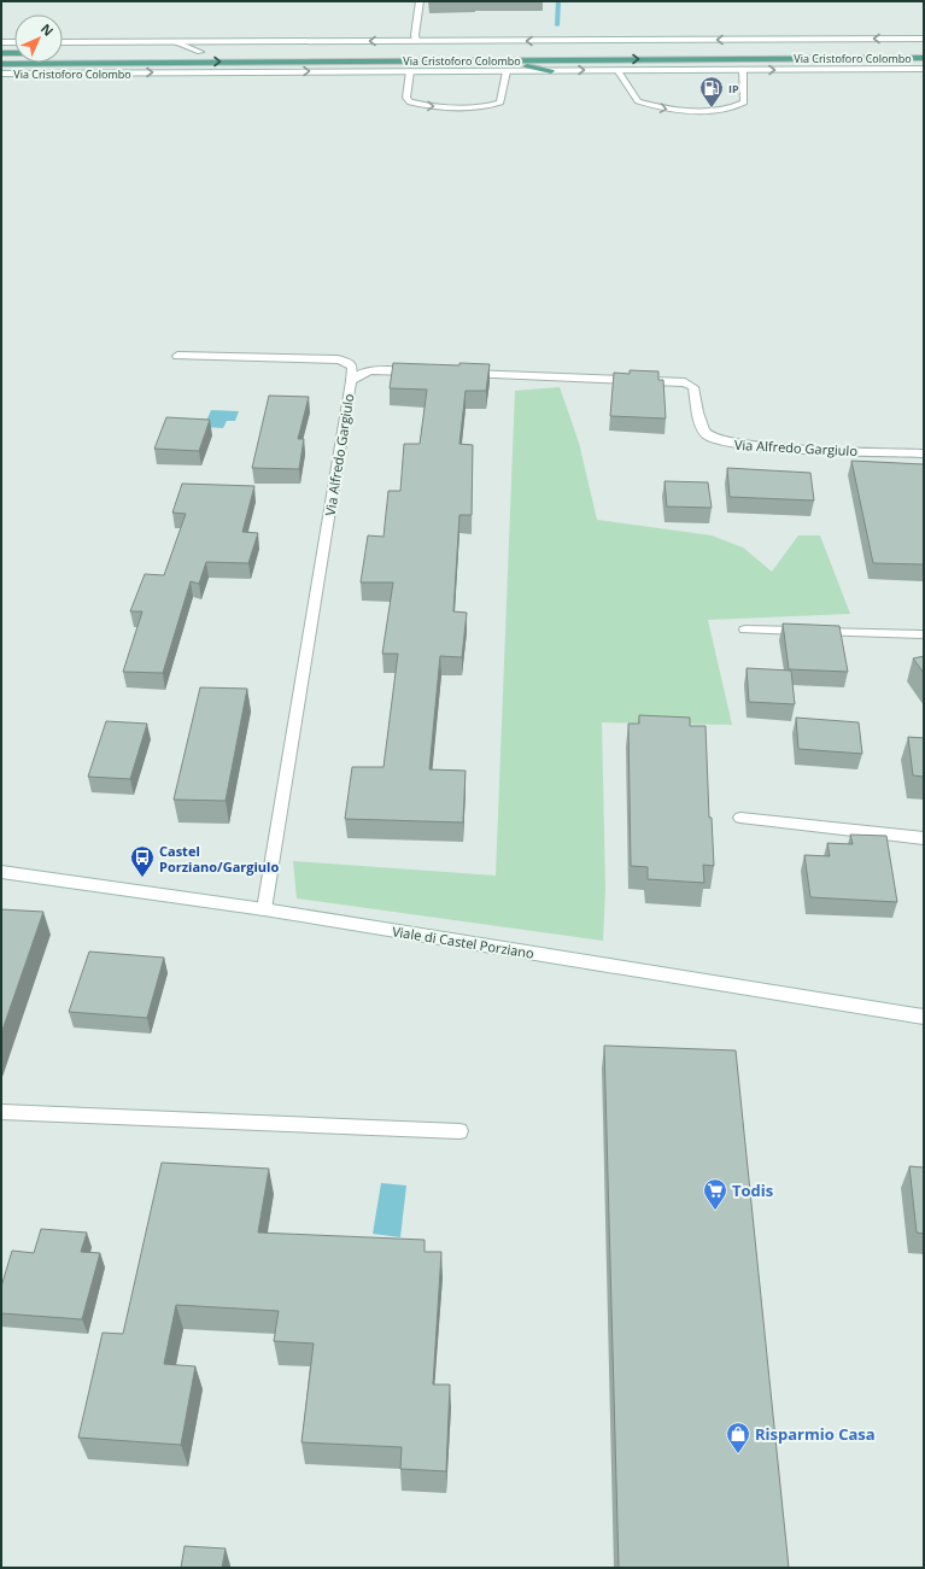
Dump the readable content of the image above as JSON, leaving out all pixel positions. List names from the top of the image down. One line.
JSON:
{"streets":{"main road":["Via Cristoforo Colombo"],"street":["Via Alfredo Gargiulo","Viale di Castel Porziano"]},"crossings":[["Via Alfredo Gargiulo","Viale di Castel Porziano"]],"places":{"fuel station":["IP"],"bus stop":["Castel Porziano/Gargiulo"],"supermarket":["Todis"],"shop":["Risparmio Casa"]},"north":"top right"}
